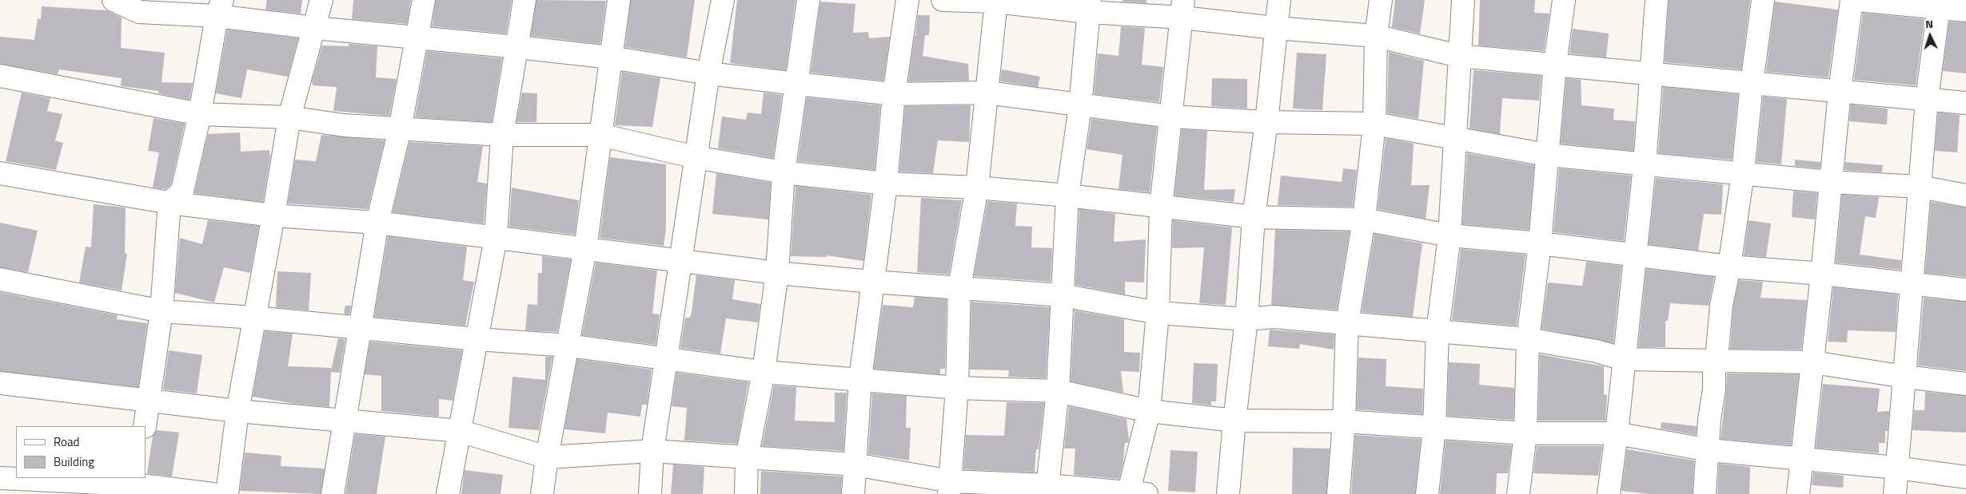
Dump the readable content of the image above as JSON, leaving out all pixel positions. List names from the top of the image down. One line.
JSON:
{"legend":["Road","Building"],"north":"top"}
